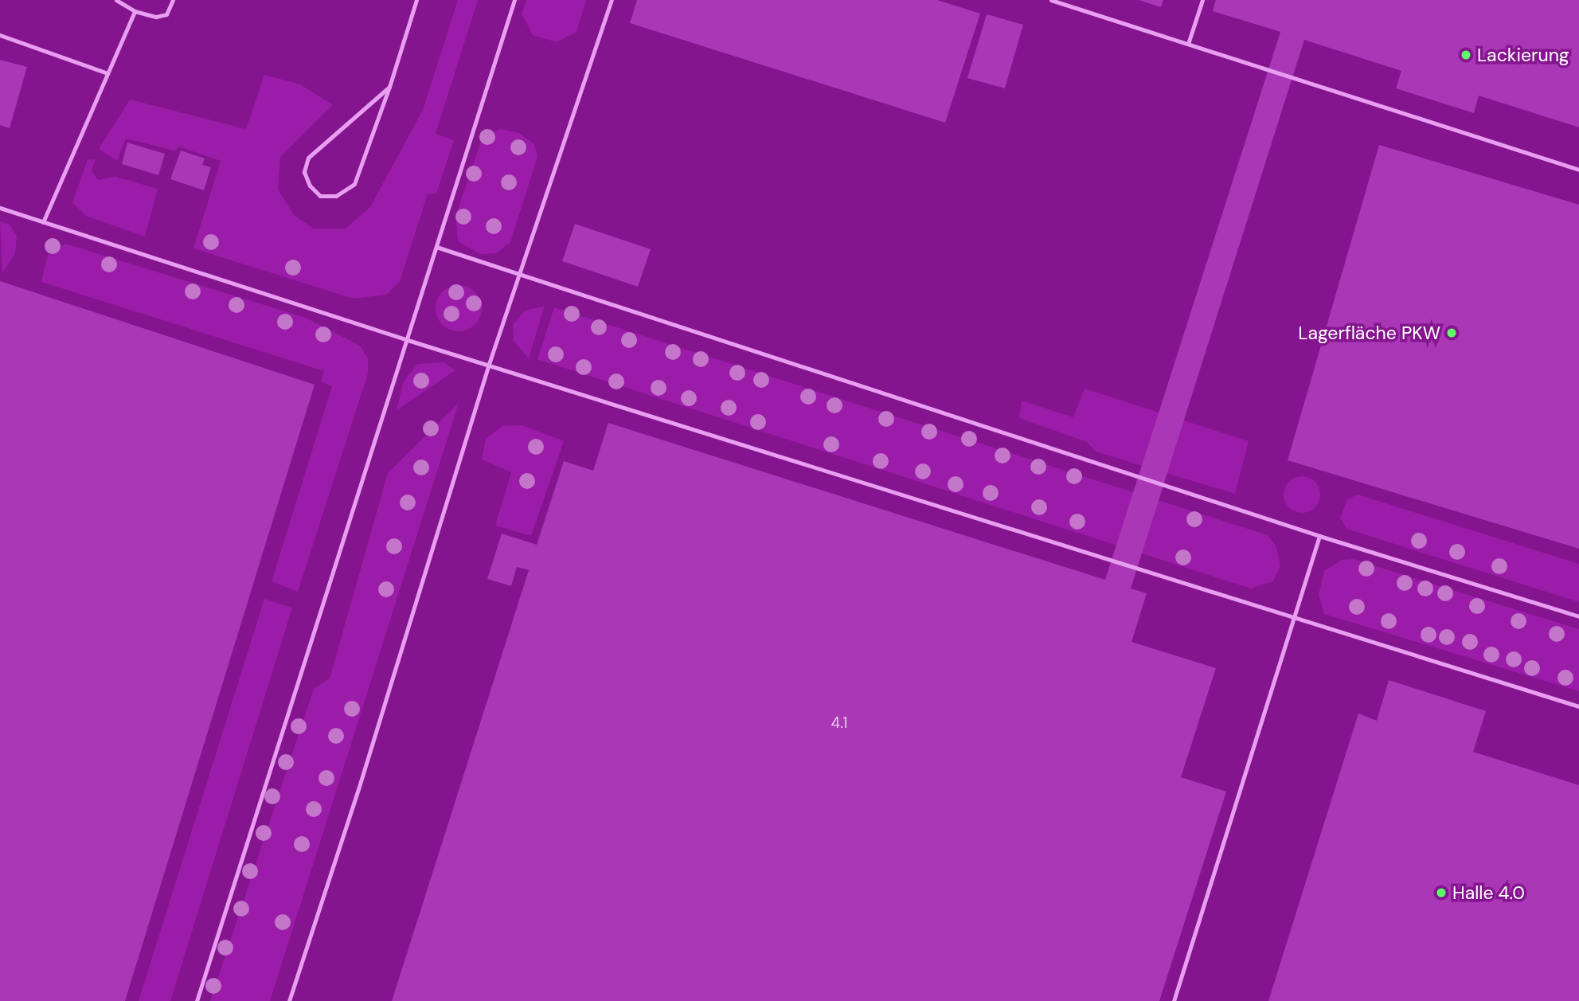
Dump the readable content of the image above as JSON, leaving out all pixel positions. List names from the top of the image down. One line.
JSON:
{"places":["Lackierung","Lagerfläche PKW","Halle 4.0"],"house_numbers":["4.1"]}
